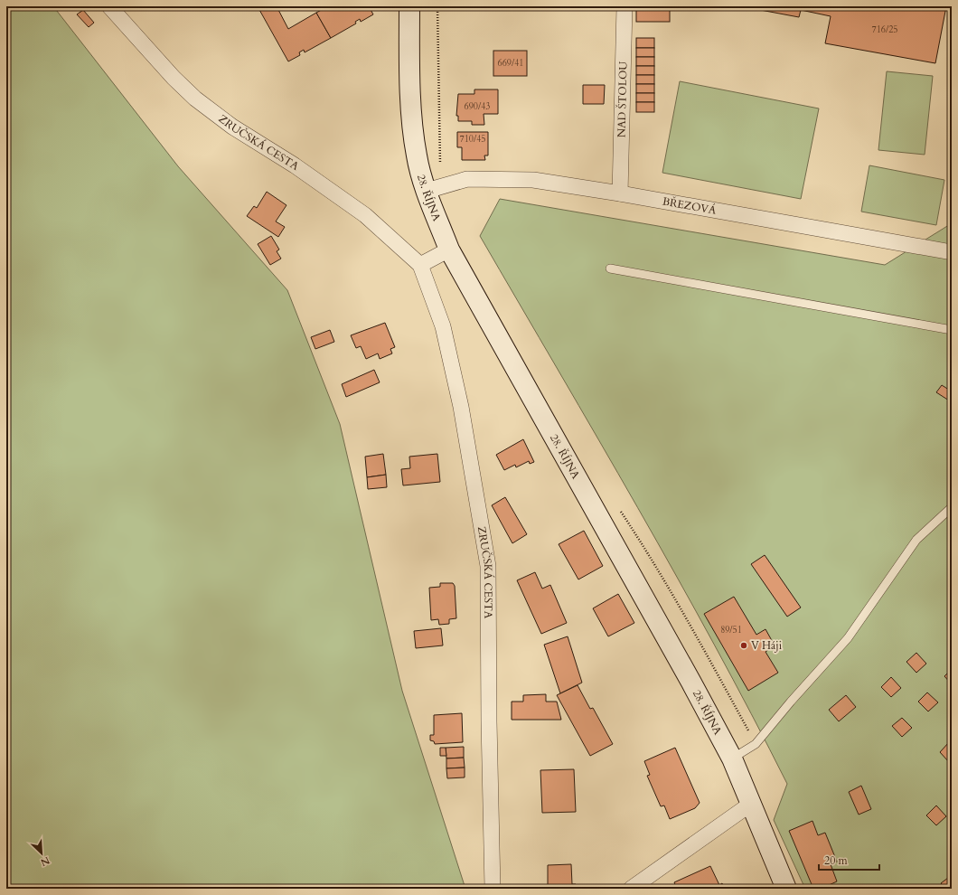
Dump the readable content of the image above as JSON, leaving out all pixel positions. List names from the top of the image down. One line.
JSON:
{"streets":{"main road":["28. ŘÍJNA"],"street":["NAD ŠTOLOU","ZRUČSKÁ CESTA","BŘEZOVÁ"]},"crossings":[["NAD ŠTOLOU","BŘEZOVÁ"],["28. ŘÍJNA","BŘEZOVÁ"]],"places":["V Háji"],"house_numbers":["716/25","669/41","690/43","710/45","89/51"],"scale_bar":"20 m","north":"bottom right"}
